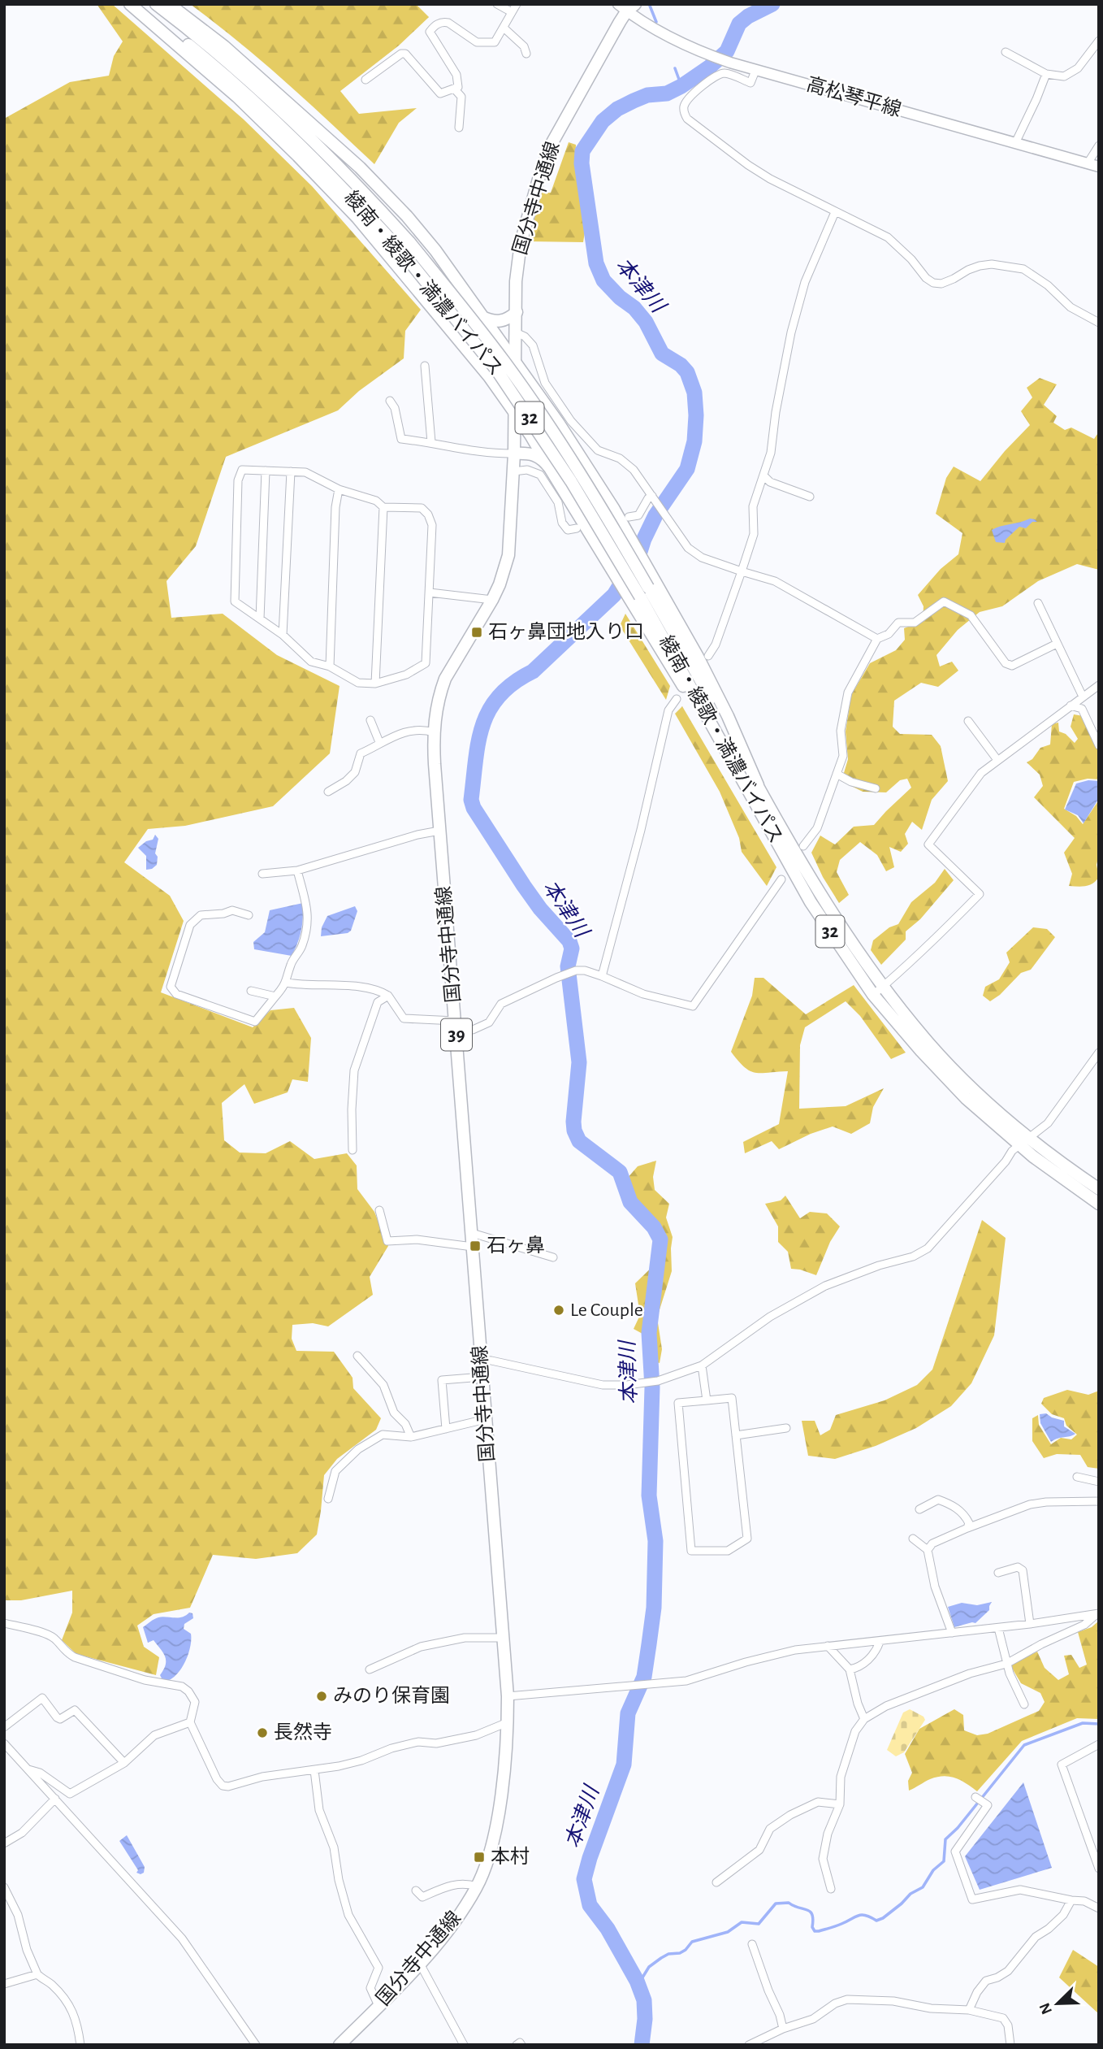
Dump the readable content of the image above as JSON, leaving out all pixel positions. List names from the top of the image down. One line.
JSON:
{"streets":{"main road":["高松琴平線","国分寺中通線","綾南・綾歌・満濃バイパス","32","39"]},"crossings":[["高松琴平線","国分寺中通線"]],"water":["本津川"],"places":{"transit":["石ヶ鼻団地入り口","石ヶ鼻","本村"],"other":["Le Couple","みのり保育園","長然寺"]},"north":"bottom left"}
